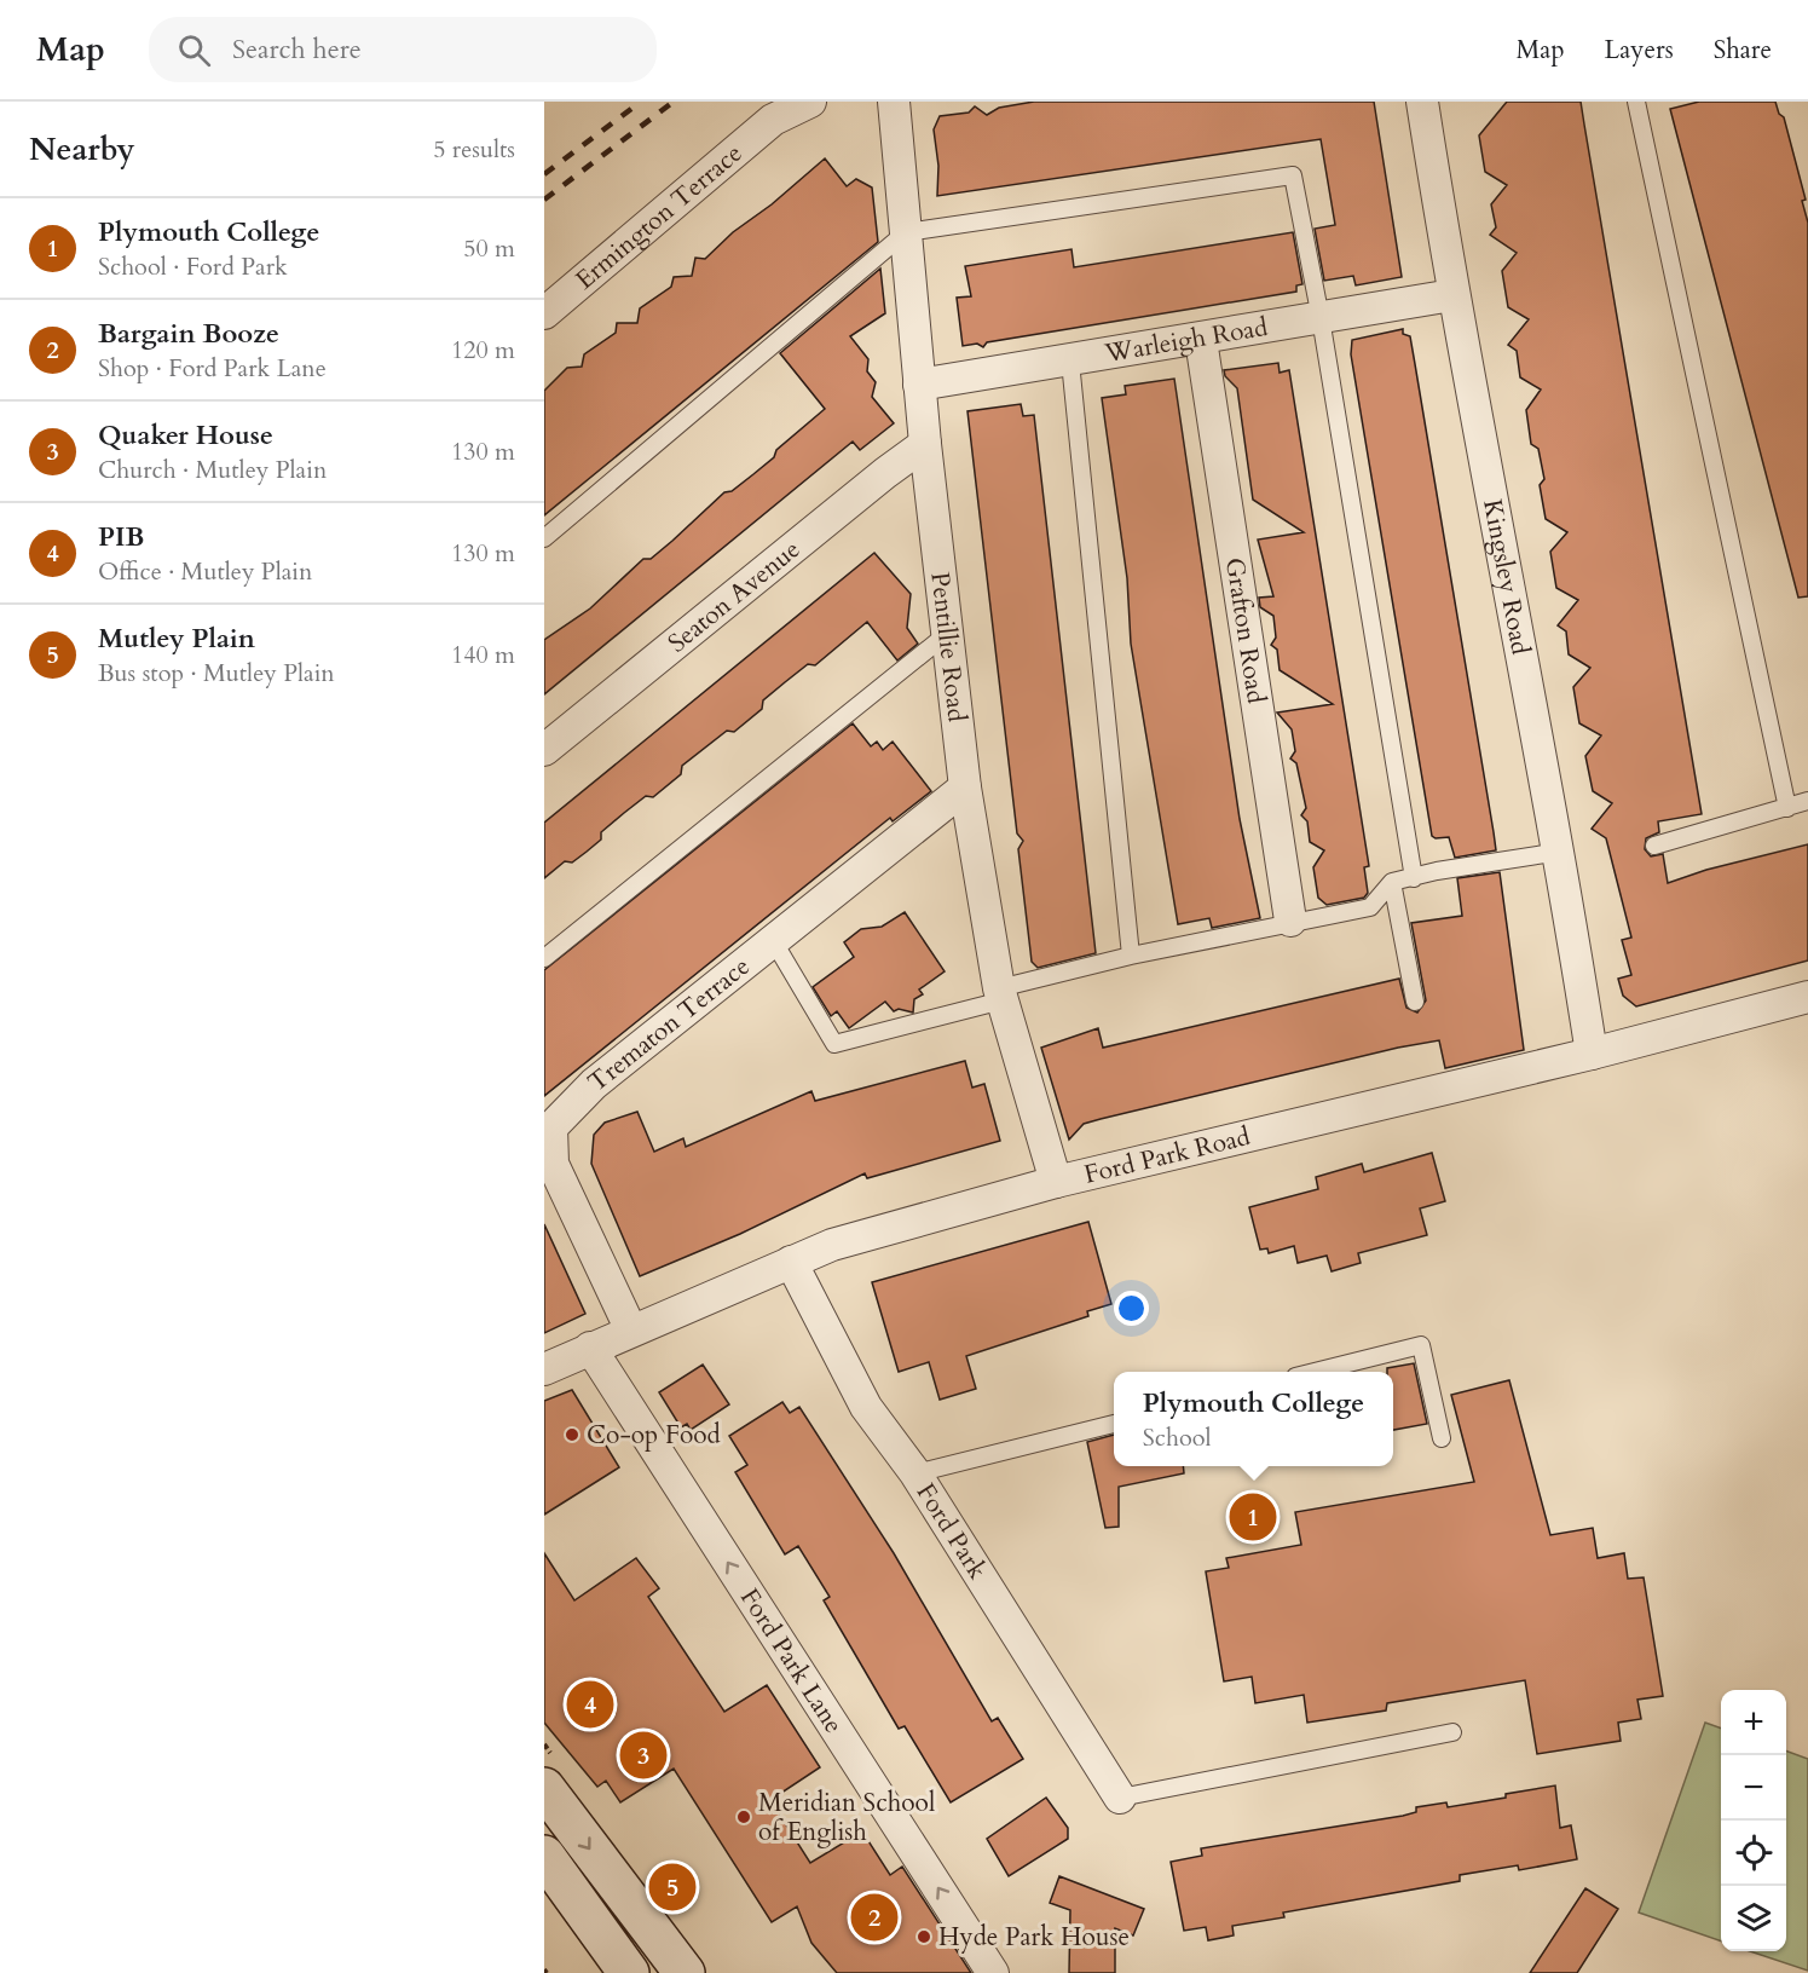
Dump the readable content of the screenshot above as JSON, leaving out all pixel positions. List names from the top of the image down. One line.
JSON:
{"streets":{"street":["Ermington Terrace","Warleigh Road","Kingsley Road","Seaton Avenue","Grafton Road","Pentillie Road","Trematon Terrace","Ford Park Road","Ford Park","Ford Park Lane"]},"crossings":[["Warleigh Road","Kingsley Road"],["Warleigh Road","Grafton Road"],["Warleigh Road","Pentillie Road"],["Kingsley Road","Ford Park Road"],["Seaton Avenue","Pentillie Road"],["Pentillie Road","Trematon Terrace"],["Pentillie Road","Ford Park Road"],["Trematon Terrace","Ford Park Road"],["Ford Park Road","Ford Park"],["Ford Park Road","Ford Park Lane"]],"one_way":["Ford Park Lane"],"places":["Co-op Food","Meridian School of English","Hyde Park House"],"page":{"header":"Map","search":"Search here","nav":["Map","Layers","Share"],"heading":["Nearby","5 results"],"list":[{"mark":"1","name":"Plymouth College","note":"School · Ford Park","value":"50 m"},{"mark":"2","name":"Bargain Booze","note":"Shop · Ford Park Lane","value":"120 m"},{"mark":"3","name":"Quaker House","note":"Church · Mutley Plain","value":"130 m"},{"mark":"4","name":"PIB","note":"Office · Mutley Plain","value":"130 m"},{"mark":"5","name":"Mutley Plain","note":"Bus stop · Mutley Plain","value":"140 m"}],"popup":["Plymouth College","School"],"pins":["1","4","3","5","2"],"map_buttons":["+","−"]}}
